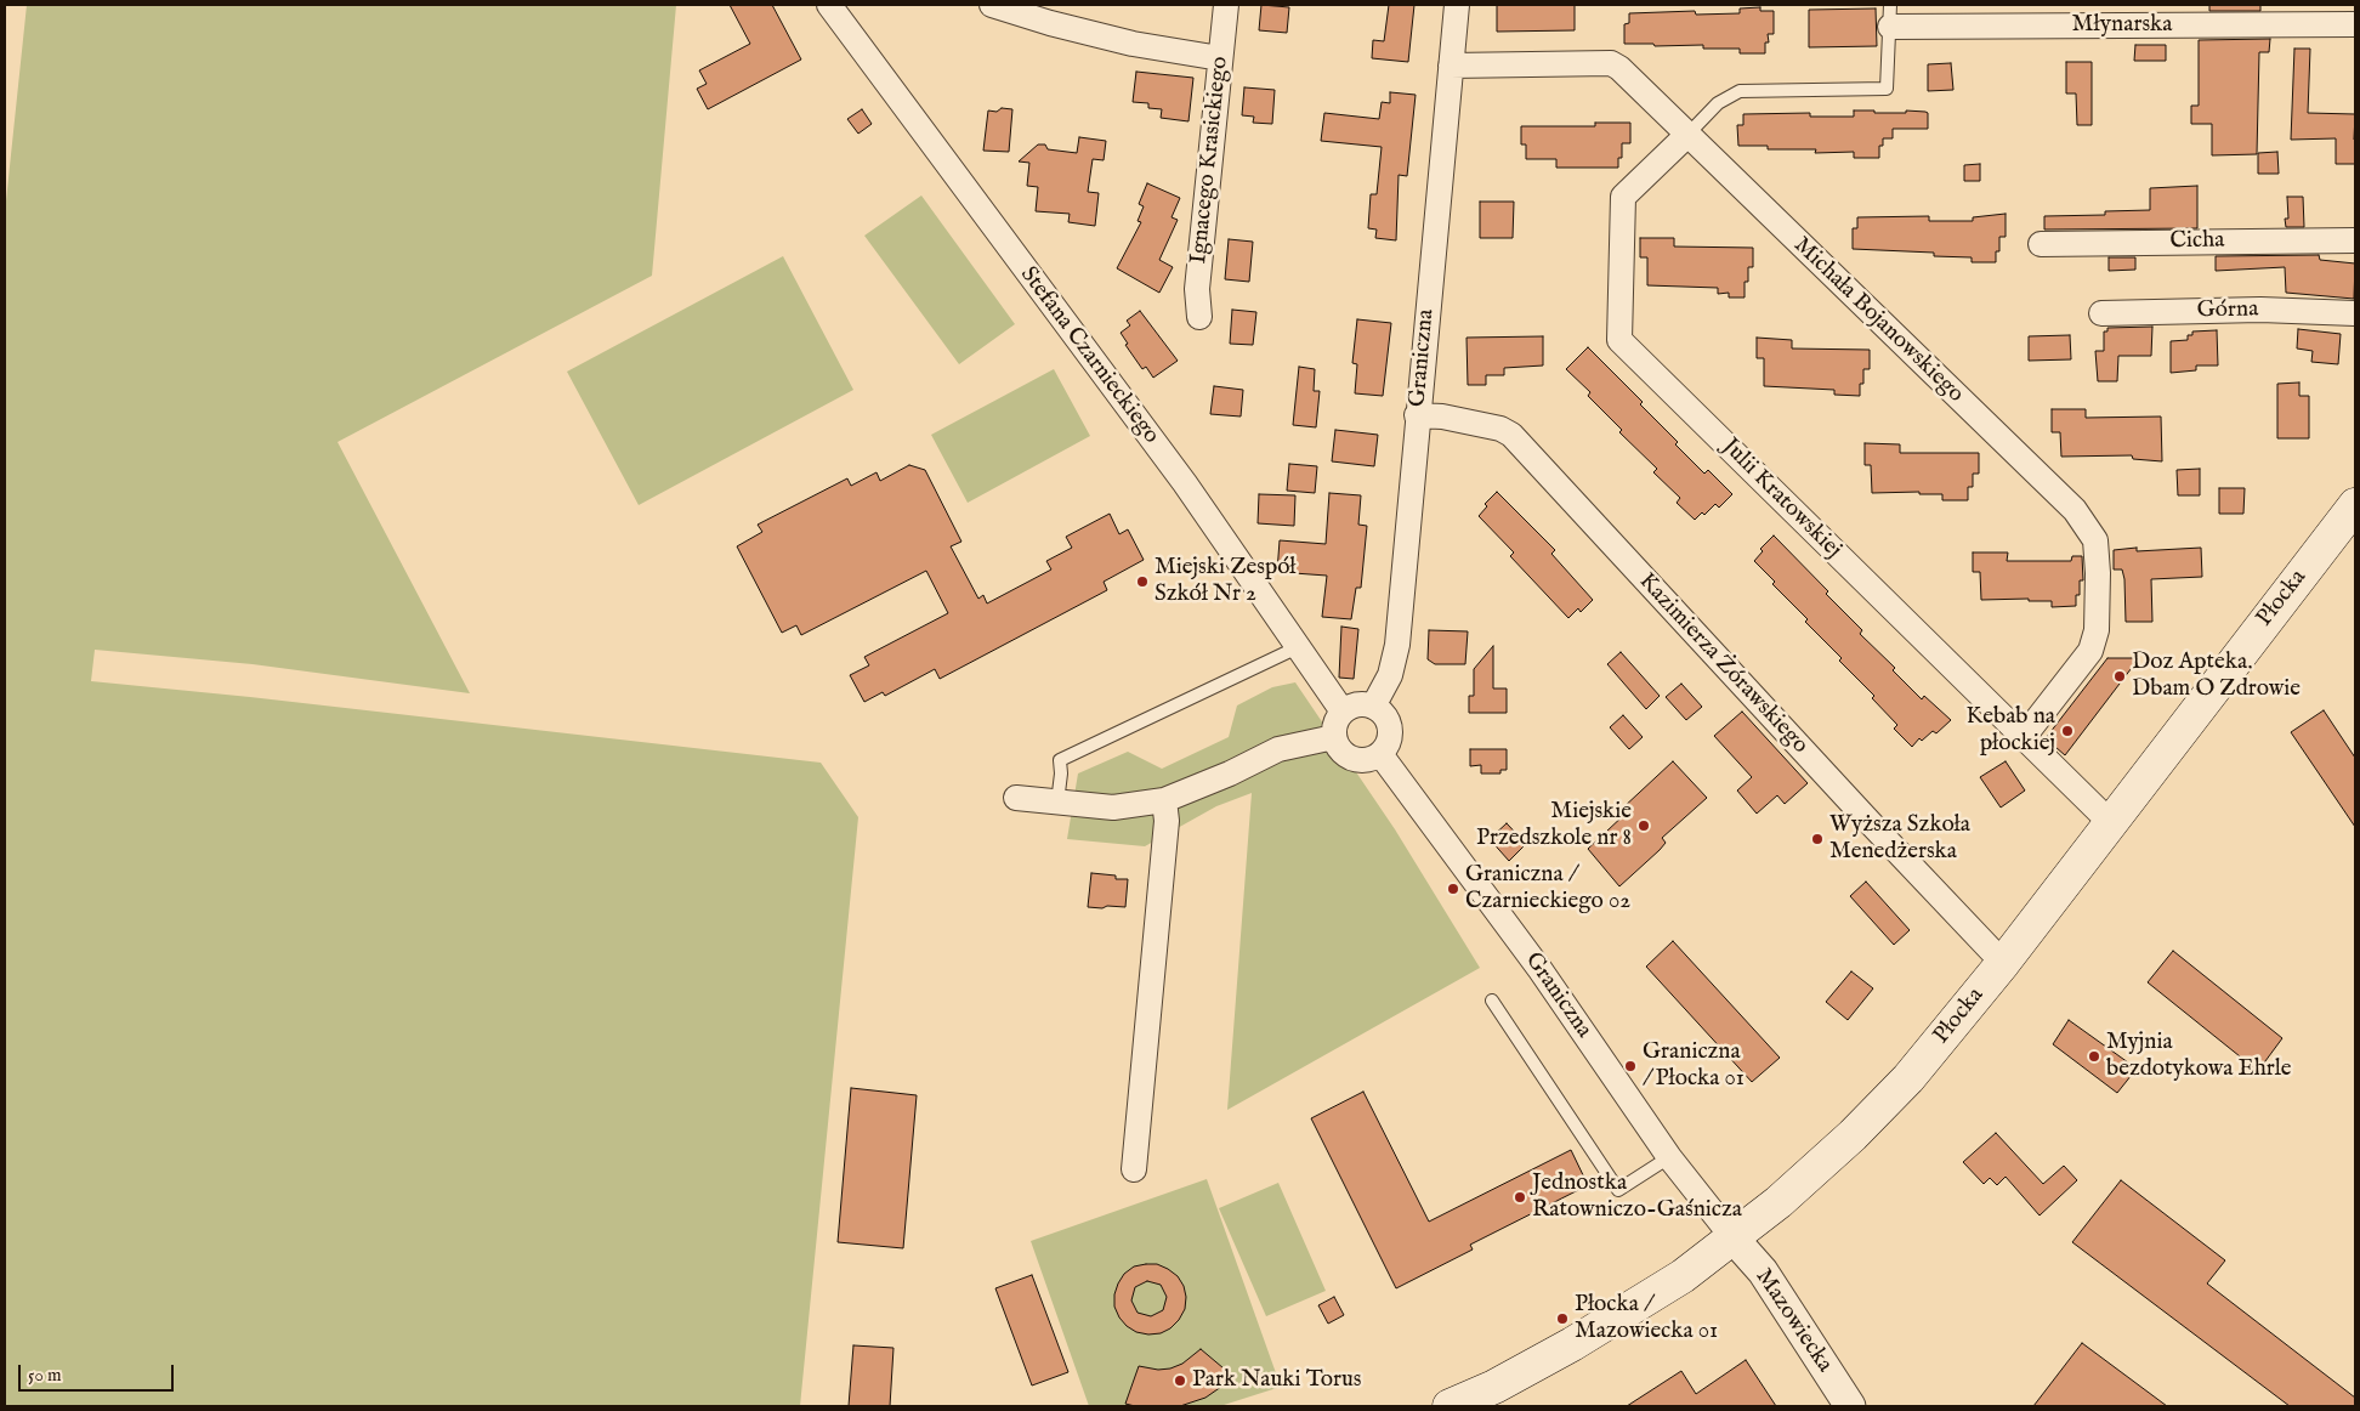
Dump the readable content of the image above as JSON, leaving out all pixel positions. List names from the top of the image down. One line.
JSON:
{"streets":{"main road":["Płocka"],"street":["Młynarska","Ignacego Krasickiego","Cicha","Górna","Michała Bojanowskiego","Stefana Czarnieckiego","Graniczna","Julii Kratowskiej","Kazimierza Żórawskiego","Mazowiecka"]},"crossings":[["Michała Bojanowskiego","Graniczna"],["Michała Bojanowskiego","Julii Kratowskiej"],["Stefana Czarnieckiego","Graniczna"],["Graniczna","Płocka"],["Graniczna","Kazimierza Żórawskiego"],["Graniczna","Mazowiecka"],["Julii Kratowskiej","Płocka"],["Płocka","Kazimierza Żórawskiego"],["Płocka","Mazowiecka"]],"places":["Miejski Zespół Szkół Nr 2","Doz Apteka. Dbam O Zdrowie","Kebab na płockiej","Miejskie Przedszkole nr 8","Wyższa Szkoła Menedżerska","Graniczna / Czarnieckiego 02","Myjnia bezdotykowa Ehrle","Graniczna / Płocka 01","Jednostka Ratowniczo-Gaśnicza","Płocka / Mazowiecka 01","Park Nauki Torus"],"scale_bar":"50 m"}
